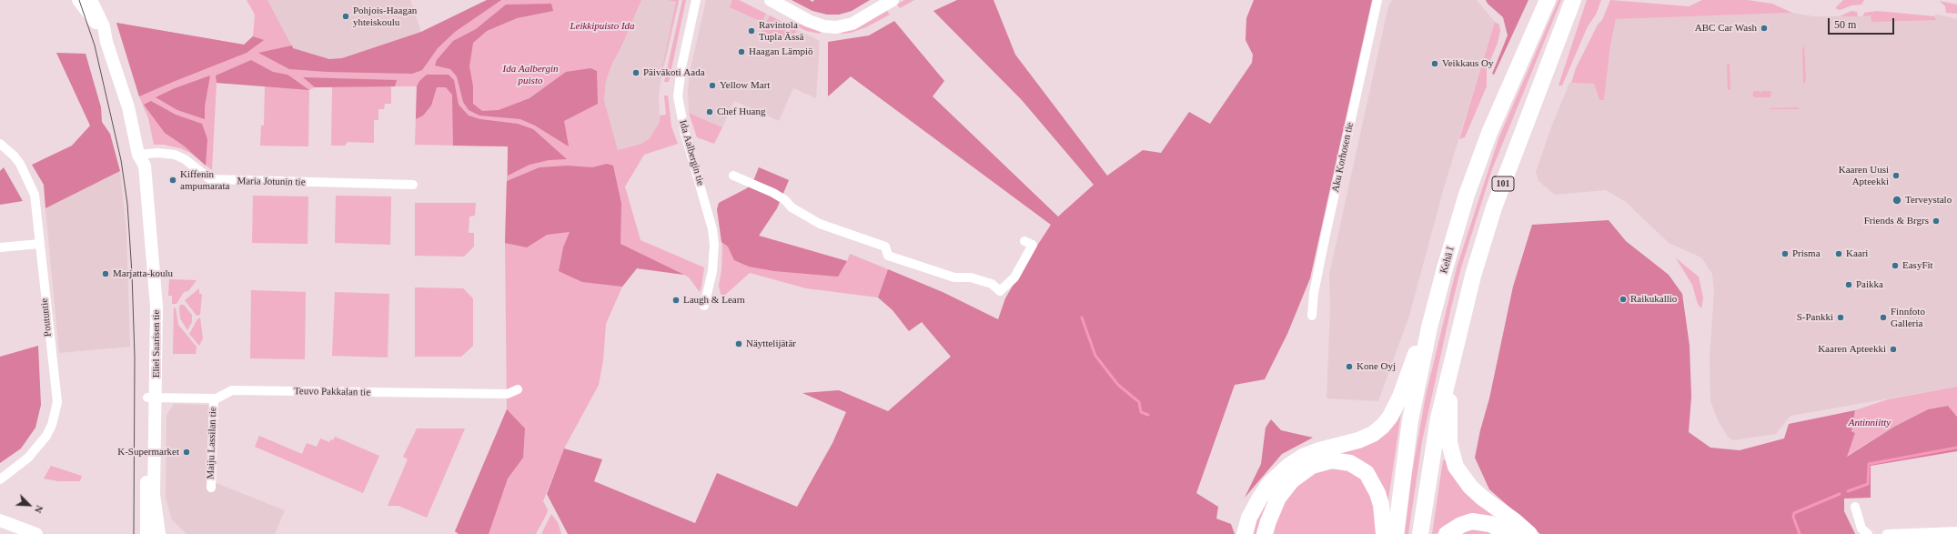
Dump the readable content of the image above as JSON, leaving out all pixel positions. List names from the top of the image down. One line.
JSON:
{"streets":{"highway":["101","Kehä I"],"main road":["Eliel Saarisen tie"],"street":["Ida Aalbergin tie","Aku Korhosen tie","Maria Jotunin tie","Poutuntie","Teuvo Pakkalan tie","Maiju Lassilan tie"]},"crossings":[["Maria Jotunin tie","Eliel Saarisen tie"],["Eliel Saarisen tie","Teuvo Pakkalan tie"],["Teuvo Pakkalan tie","Maiju Lassilan tie"]],"parks":["Leikkipuisto Ida","Ida Aalbergin puisto","Antinniitty"],"places":["Pohjois-Haagan yhteiskoulu","ABC Car Wash","Ravintola Tupla Ässä","Haagan Lämpiö","Veikkaus Oy","Päiväkoti Aada","Yellow Mart","Chef Huang","Kaaren Uusi Apteekki","Kiffenin ampumarata","Terveystalo","Friends & Brgrs","Prisma","Kaari","EasyFit","Marjatta-koulu","Paikka","Raikukallio","Laugh & Learn","S-Pankki","Finnfoto Galleria","Näyttelijätär","Kaaren Apteekki","Kone Oyj","K-Supermarket"],"scale_bar":"50 m","north":"bottom right"}
